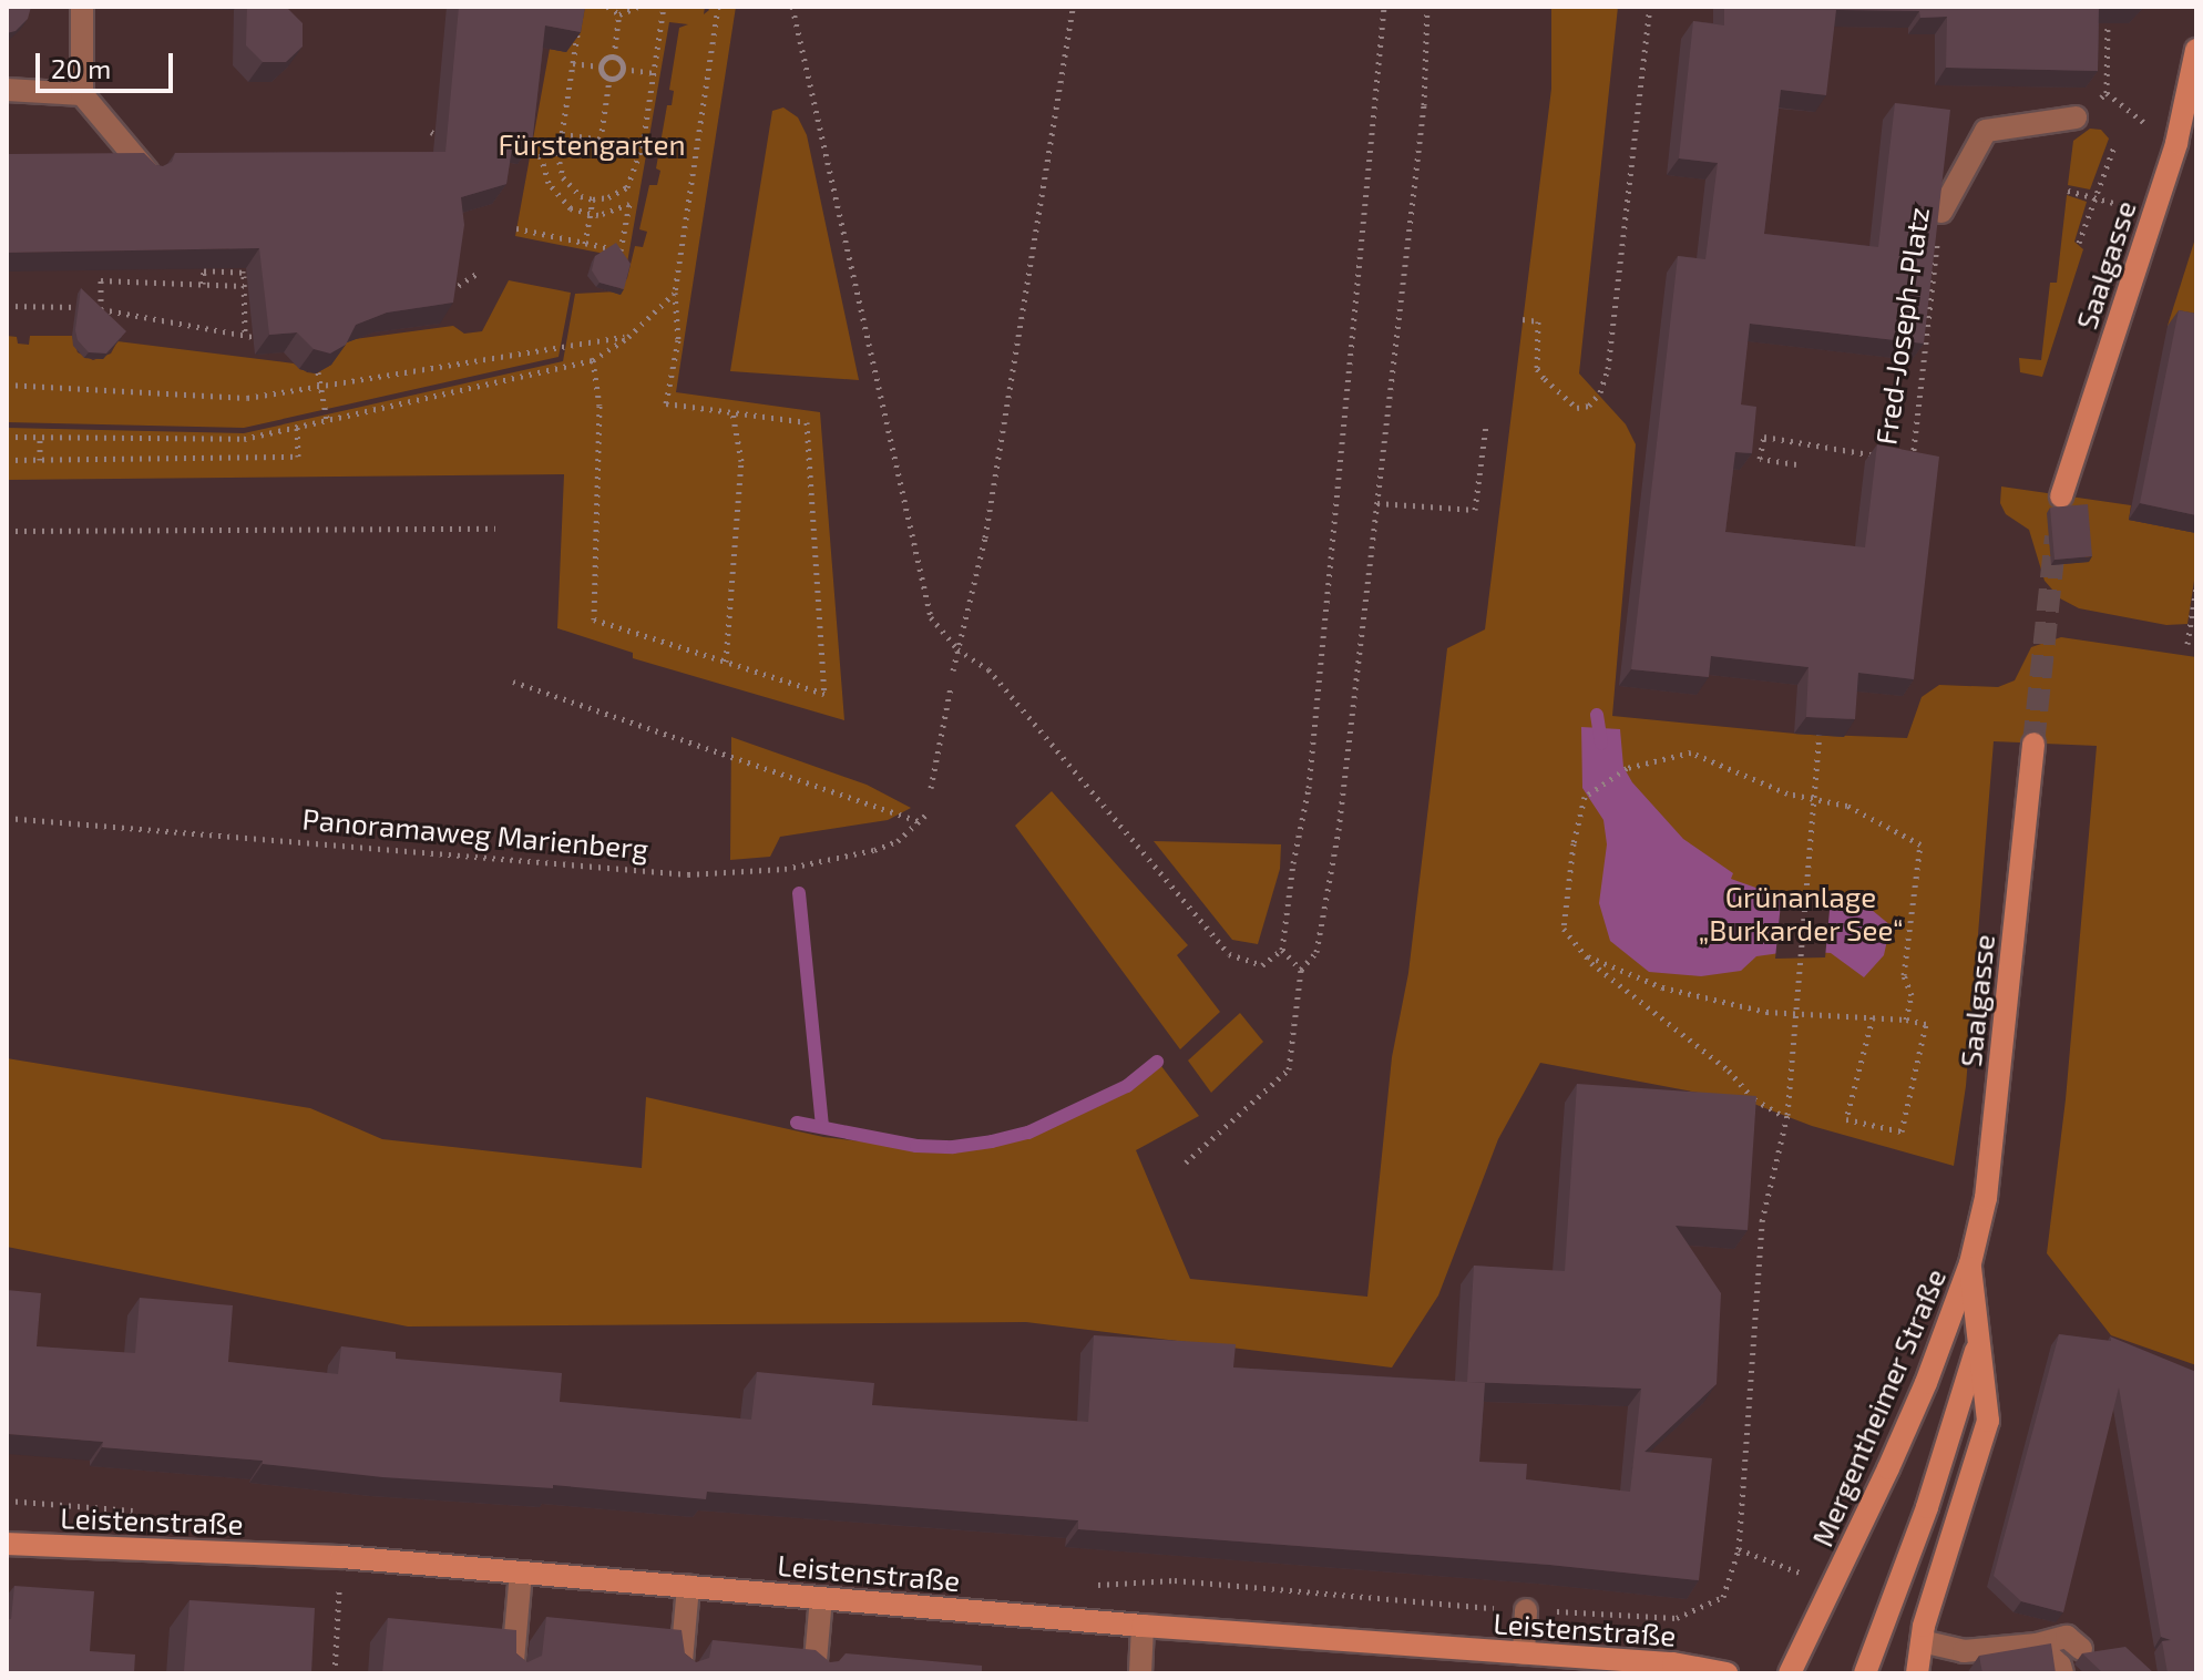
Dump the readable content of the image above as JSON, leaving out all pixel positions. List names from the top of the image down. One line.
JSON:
{"streets":{"main road":["Saalgasse","Mergentheimer Straße","Leistenstraße"],"street":["Fred-Joseph-Platz"],"path":["Panoramaweg Marienberg"]},"crossings":[["Saalgasse","Mergentheimer Straße"]],"parks":["Fürstengarten","Grünanlage „Burkarder See“"],"scale_bar":"20 m"}
